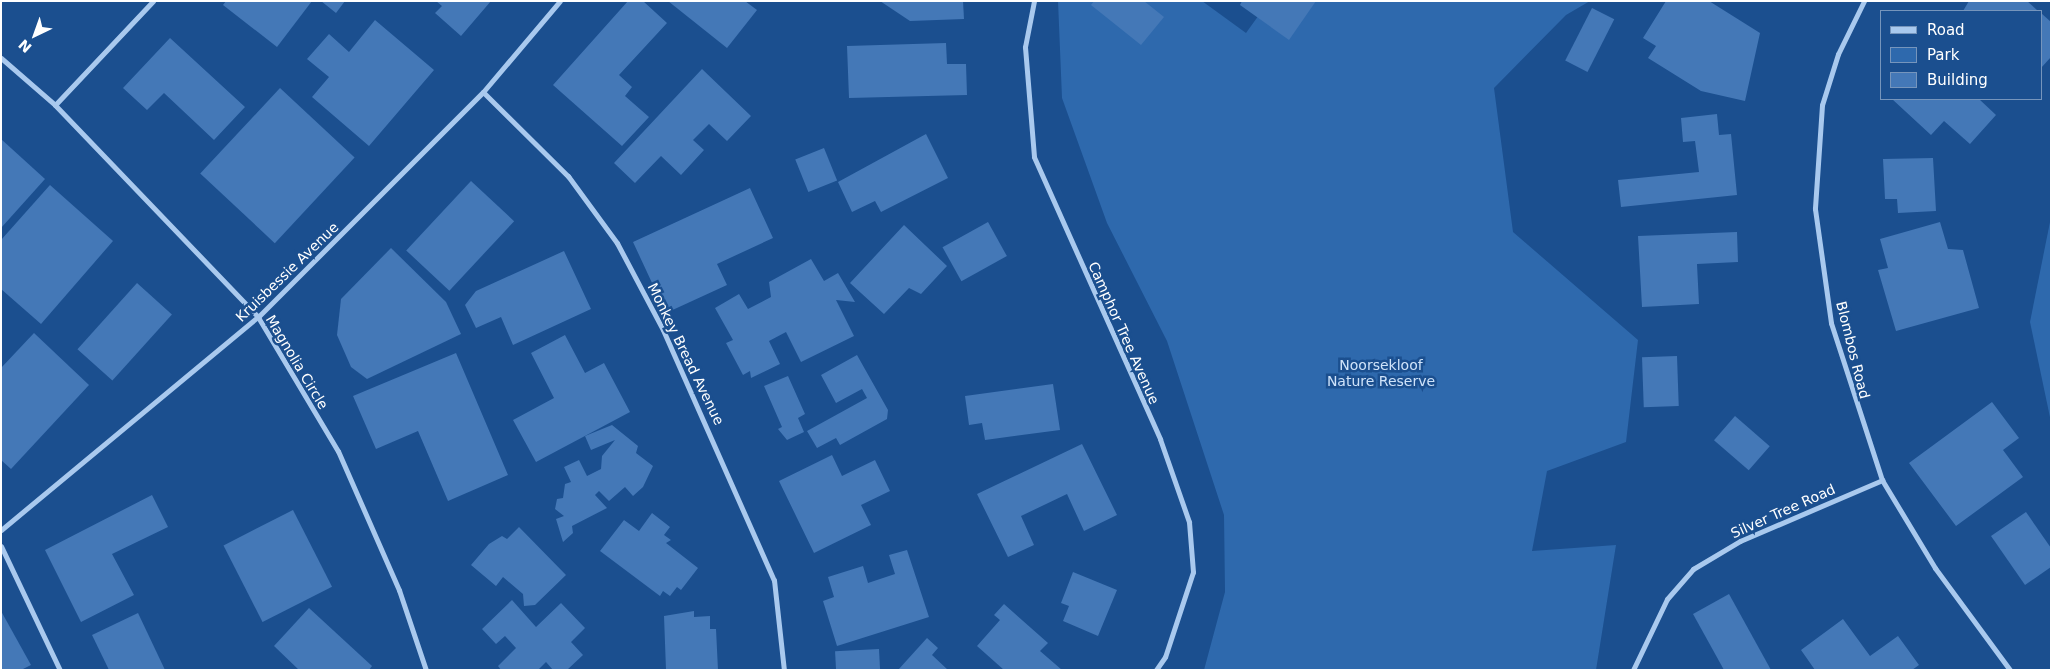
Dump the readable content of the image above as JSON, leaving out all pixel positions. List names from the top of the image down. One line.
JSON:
{"streets":{"street":["Kruisbessie Avenue","Camphor Tree Avenue","Blombos Road","Monkey Bread Avenue","Magnolia Circle","Silver Tree Road"]},"crossings":[["Kruisbessie Avenue","Monkey Bread Avenue"],["Kruisbessie Avenue","Magnolia Circle"],["Blombos Road","Silver Tree Road"]],"parks":["Noorsekloof Nature Reserve"],"legend":["Road","Park","Building"],"north":"bottom left"}
